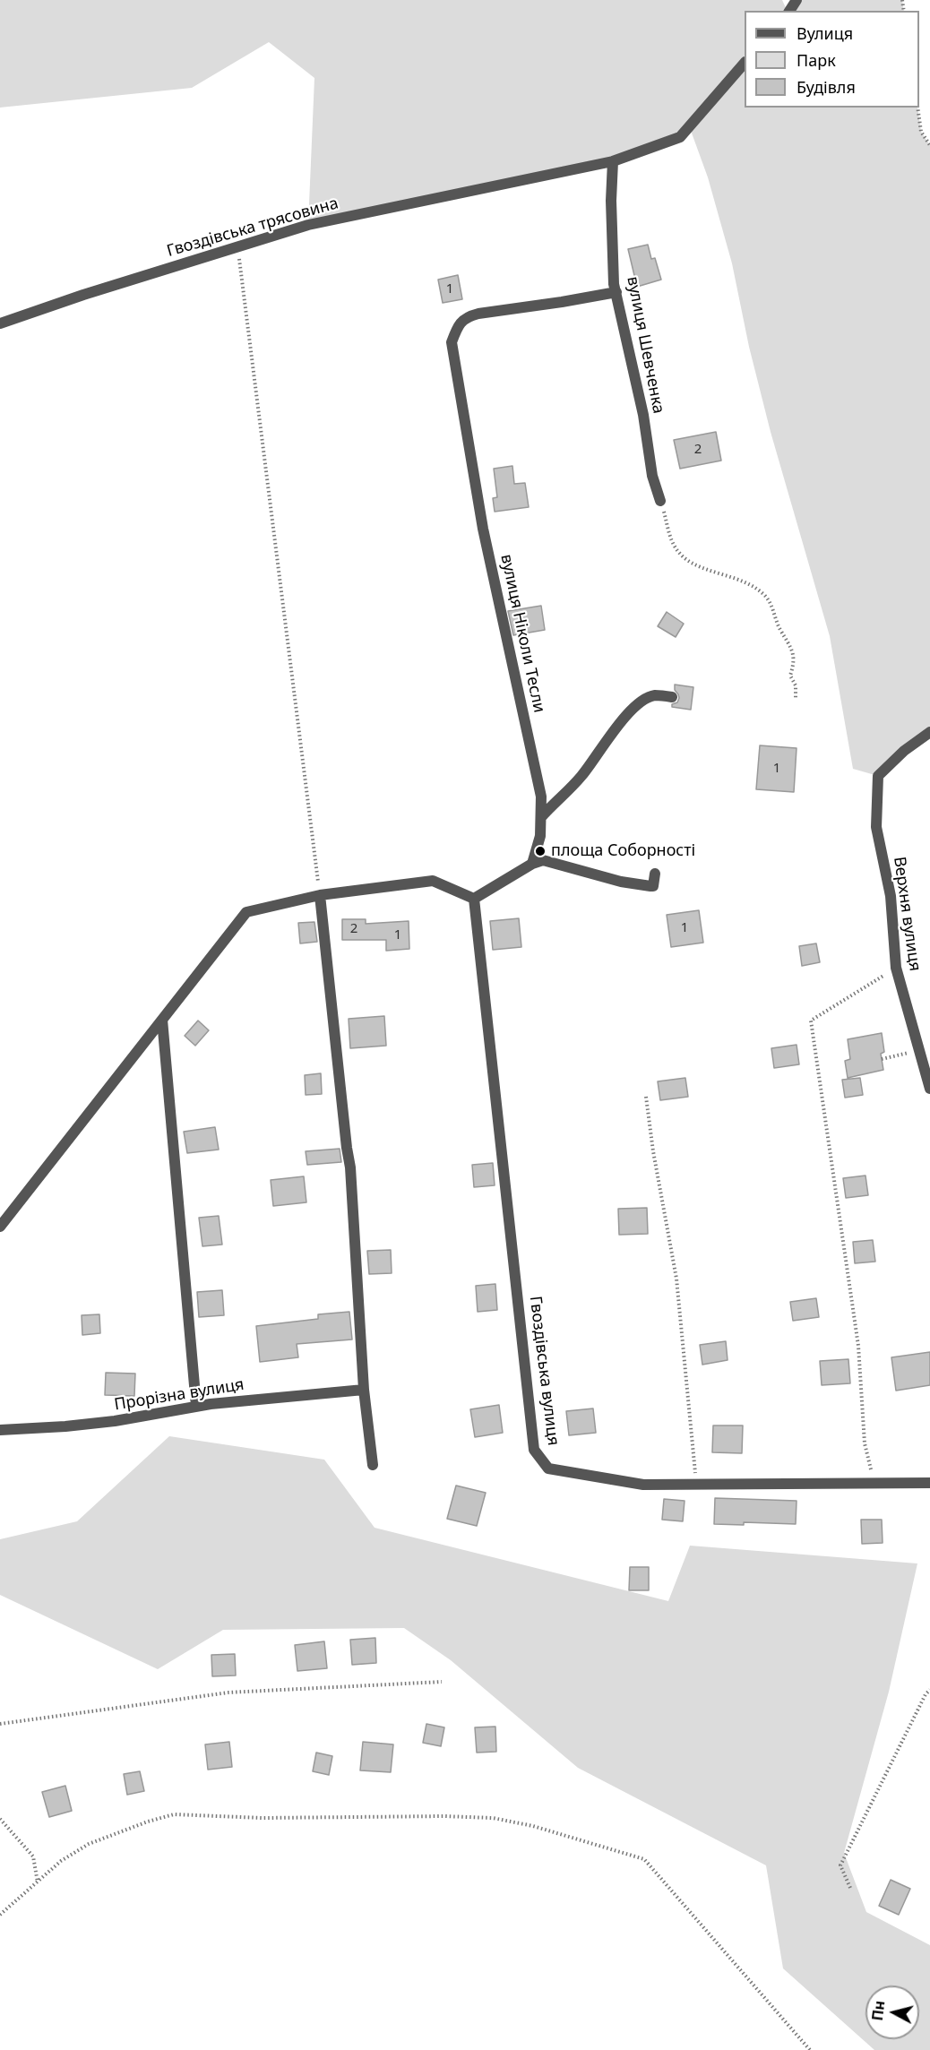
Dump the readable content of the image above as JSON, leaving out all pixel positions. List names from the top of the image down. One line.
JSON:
{"streets":{"street":["Гвоздівська трясовина","вулиця Шевченка","вулиця Ніколи Тесли","Верхня вулиця","Гвоздівська вулиця","Прорізна вулиця"]},"crossings":[["Гвоздівська трясовина","вулиця Шевченка"],["вулиця Шевченка","вулиця Ніколи Тесли"]],"places":["площа Соборності"],"house_numbers":["1","2","1","1","2","1"],"legend":["Вулиця","Парк","Будівля"],"north":"left"}
